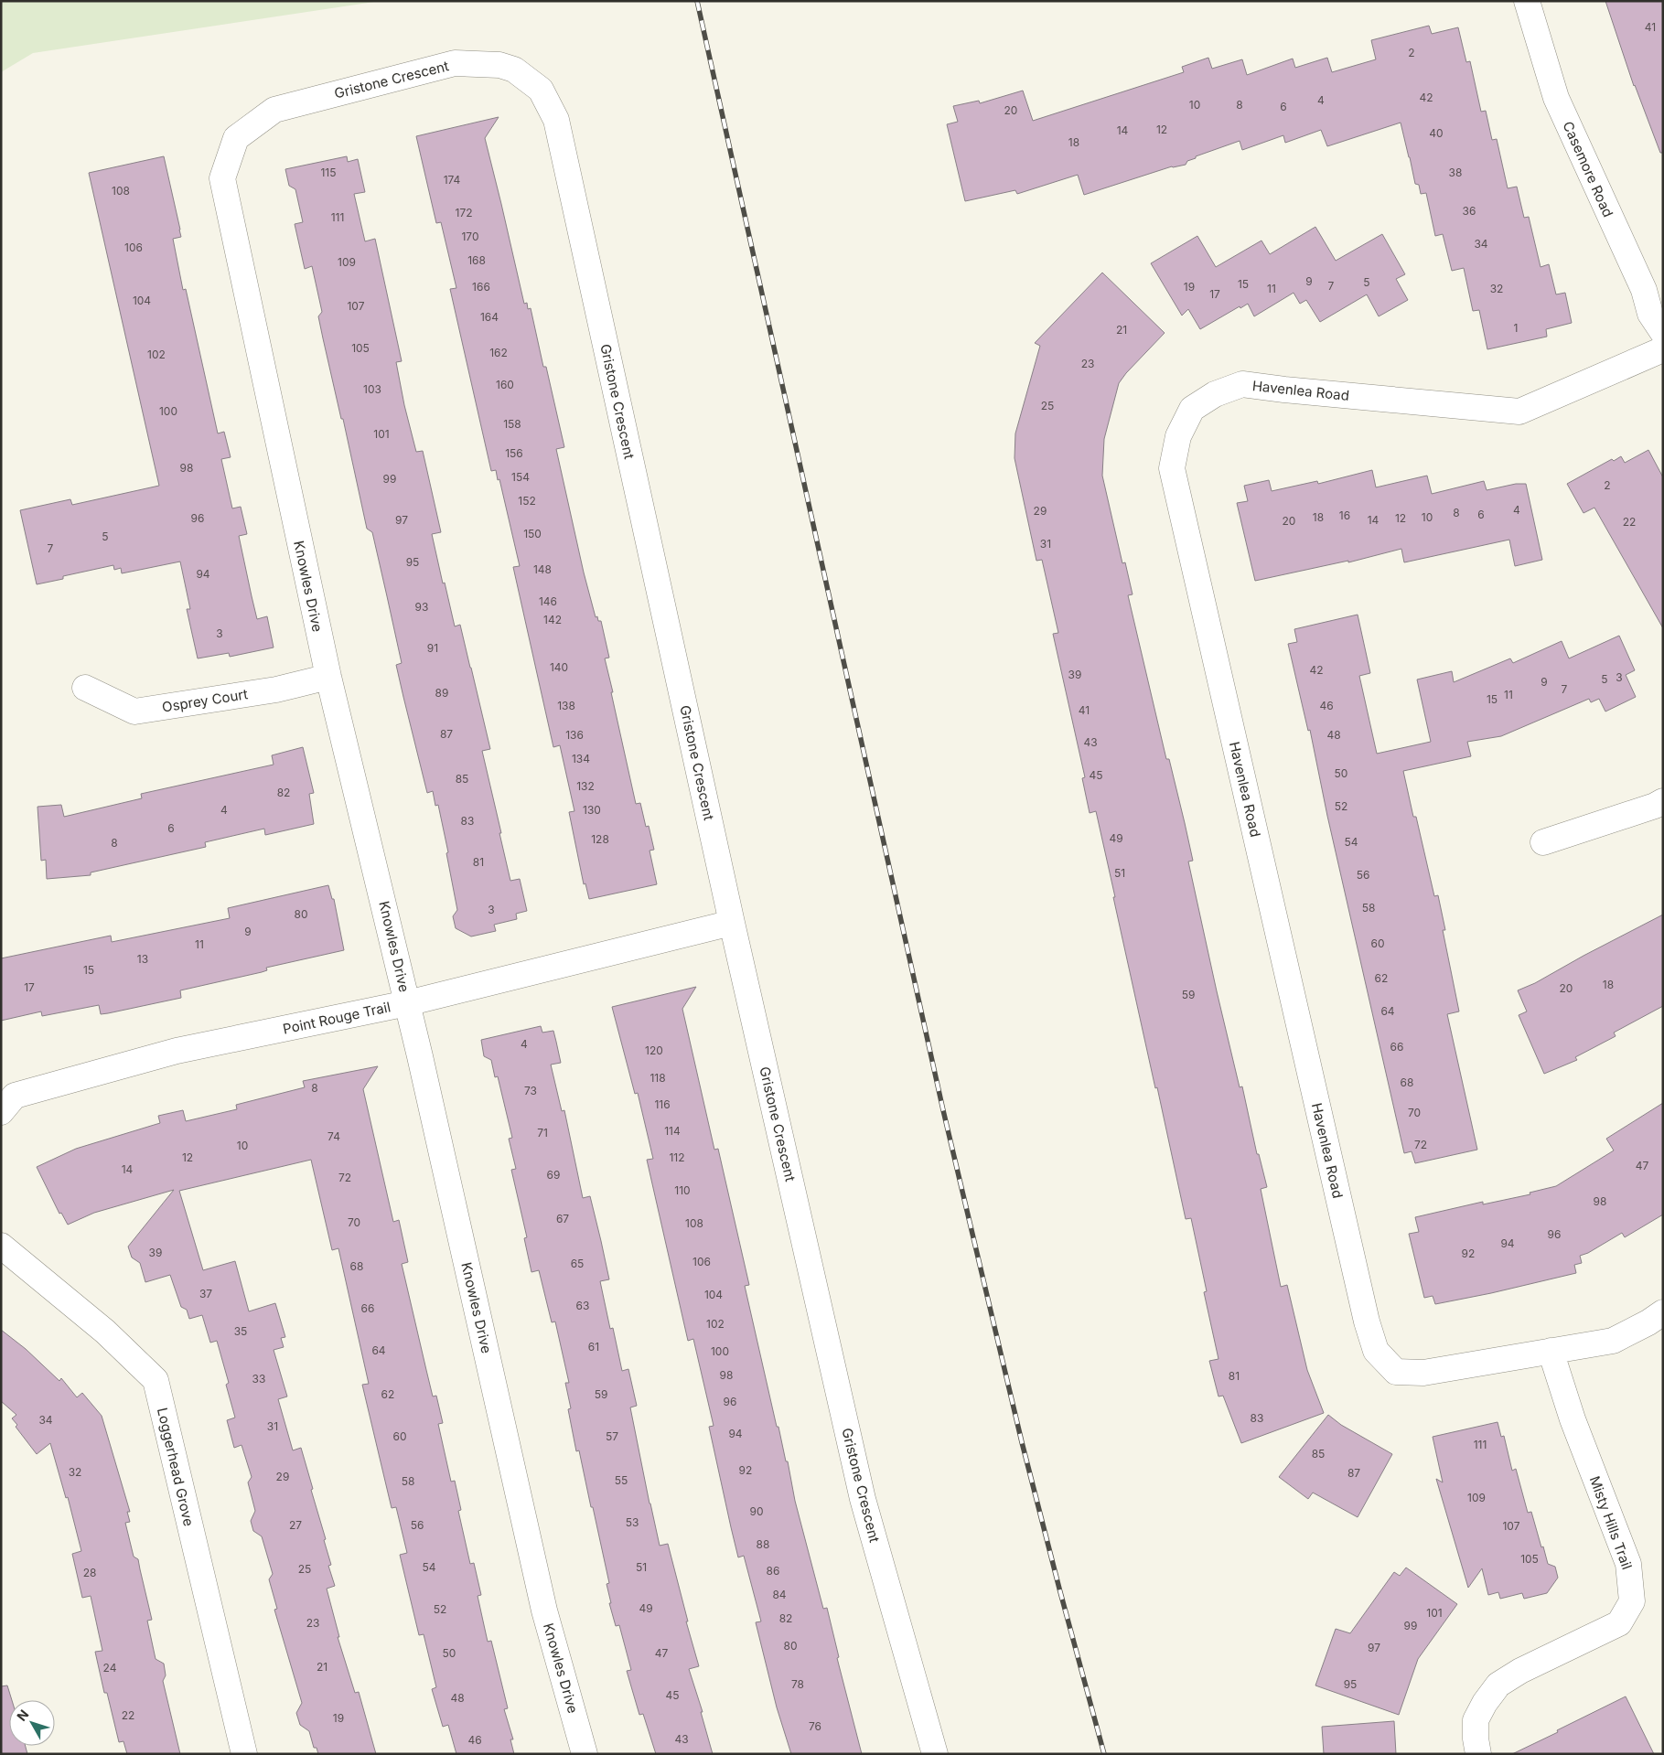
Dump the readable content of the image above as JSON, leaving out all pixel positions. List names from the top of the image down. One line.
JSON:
{"streets":{"street":["Gristone Crescent","Casemore Road","Havenlea Road","Knowles Drive","Osprey Court","Point Rouge Trail","Loggerhead Grove","Misty Hills Trail"]},"crossings":[["Gristone Crescent","Knowles Drive"],["Gristone Crescent","Point Rouge Trail"],["Havenlea Road","Misty Hills Trail"],["Knowles Drive","Osprey Court"],["Knowles Drive","Point Rouge Trail"]],"house_numbers":["41","2","42","4","10","8","6","20","12","14","40","18","115","38","174","108","36","172","111","170","34","106","168","109","9","5","15","7","166","19","11","32","17","104","107","164","1","21","105","162","102","23","160","103","25","100","158","101","156","98","154","99","2","152","4","29","8","6","16","18","10","96","12","97","14","20","22","150","5","31","7","95","148","94","146","93","142","3","91","140","42","39","3","5","9","7","89","11","15","138","46","41","87","136","48","43","134","50","45","85","132","82","52","4","130","83","6","49","128","54","8","81","51","56","58","3","80","9","60","11","13","15","62","18","17","20","59","64","4","66","120","118","68","8","73","116","70","114","71","74","72","10","12","112","47","14","69","72","110","98","67","70","108","96","94","39","92","106","65","68","37","104","63","66","102","35","61","64","100","98","81","33","62","59","96","83","34","31","94","60","57","111","85","92","32","87","29","55","58","109","90","53","27","56","107","88","105","54","51","25","86","28","84","49","52","101","82","23","99","80","97","50","47","21","24","78","95","45","48","22","19","76","43","46"],"north":"top left"}
